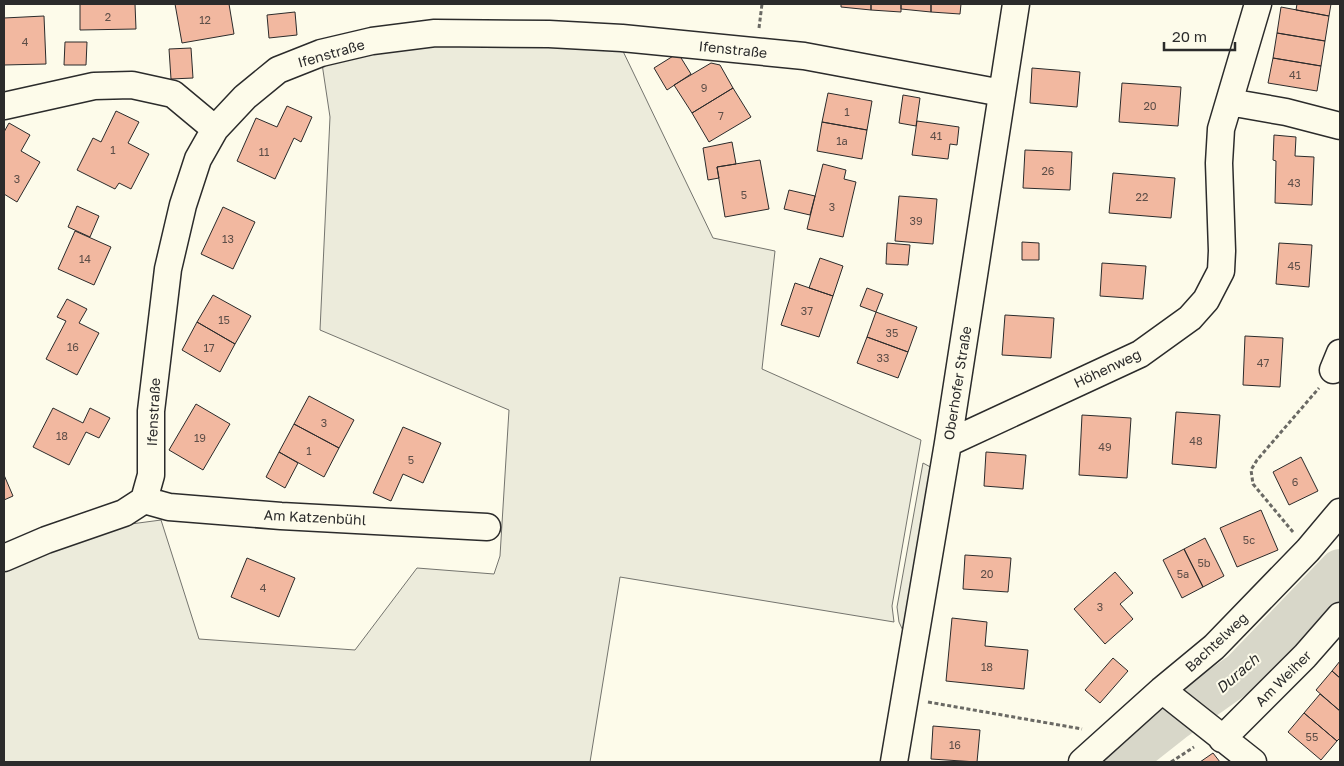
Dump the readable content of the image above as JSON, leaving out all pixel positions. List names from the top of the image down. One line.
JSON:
{"streets":{"street":["Ifenstraße","Höhenweg","Oberhofer Straße","Am Katzenbühl","Bachtelweg","Am Weiher"]},"crossings":[["Ifenstraße","Oberhofer Straße"],["Ifenstraße","Am Katzenbühl"],["Höhenweg","Oberhofer Straße"]],"water":["Durach"],"house_numbers":["2","12","4","41","9","20","1","7","41","1a","1","11","26","3","43","5","22","3","39","13","14","45","37","15","35","16","17","33","47","3","18","19","48","49","1","5","6","5c","5b","20","5a","4","3","18","55","16"],"scale_bar":"20 m"}
